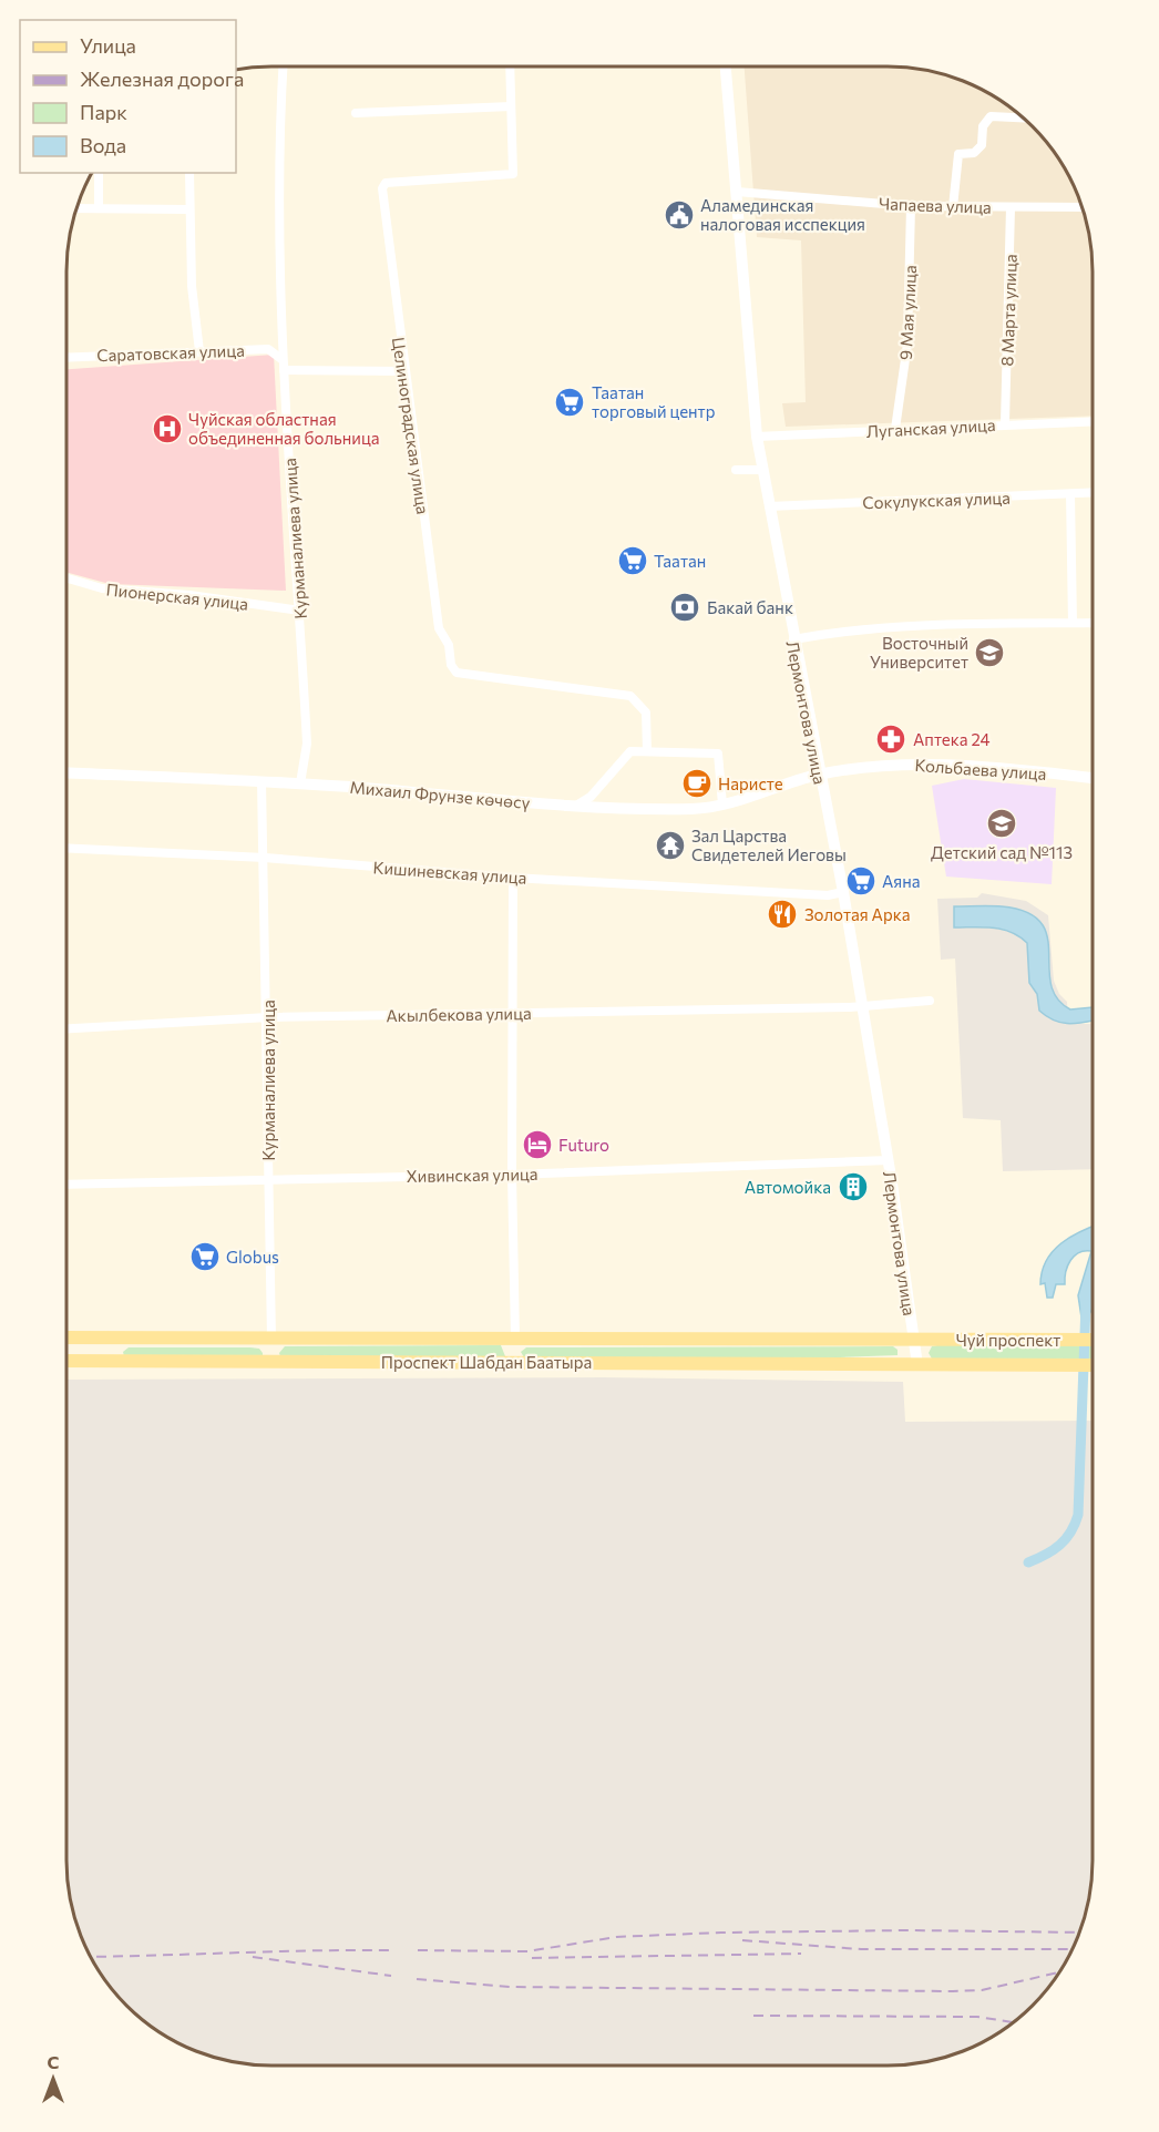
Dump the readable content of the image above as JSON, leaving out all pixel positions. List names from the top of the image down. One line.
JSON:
{"streets":{"main road":["Лермонтова улица","Кольбаева улица","Михаил Фрунзе көчөсү","Чуй проспект","Проспект Шабдан Баатыра"],"street":["Чапаева улица","8 Марта улица","9 Мая улица","Саратовская улица","Целиноградская улица","Луганская улица","Сокулукская улица","Курманалиева улица","Пионерская улица","Кишиневская улица","Акылбекова улица","Хивинская улица"]},"crossings":[["Чапаева улица","8 Марта улица"],["Чапаева улица","9 Мая улица"],["Чапаева улица","Лермонтова улица"],["8 Марта улица","Луганская улица"],["9 Мая улица","Луганская улица"],["Саратовская улица","Курманалиева улица"],["Луганская улица","Лермонтова улица"],["Сокулукская улица","Лермонтова улица"],["Курманалиева улица","Пионерская улица"],["Курманалиева улица","Михаил Фрунзе көчөсү"],["Курманалиева улица","Кишиневская улица"],["Курманалиева улица","Акылбекова улица"],["Курманалиева улица","Хивинская улица"],["Курманалиева улица","Проспект Шабдан Баатыра"],["Лермонтова улица","Кольбаева улица"],["Лермонтова улица","Михаил Фрунзе көчөсү"],["Лермонтова улица","Кишиневская улица"],["Лермонтова улица","Акылбекова улица"],["Лермонтова улица","Хивинская улица"],["Лермонтова улица","Чуй проспект"],["Лермонтова улица","Проспект Шабдан Баатыра"],["Кольбаева улица","Михаил Фрунзе көчөсү"],["Чуй проспект","Проспект Шабдан Баатыра"]],"places":{"public building":["Аламединская налоговая исспекция"],"supermarket":["Таатан торговый центр","Таатан","Аяна","Globus"],"hospital":["Чуйская областная объединенная больница"],"bank":["Бакай банк"],"school or university":["Восточный Университет","Детский сад №113"],"pharmacy":["Аптека 24"],"cafe":["Наристе"],"temple":["Зал Царства Свидетелей Иеговы"],"restaurant":["Золотая Арка"],"hotel":["Futuro"],"building":["Автомойка"]},"legend":["Улица","Железная дорога","Парк","Вода"],"north":"top"}
